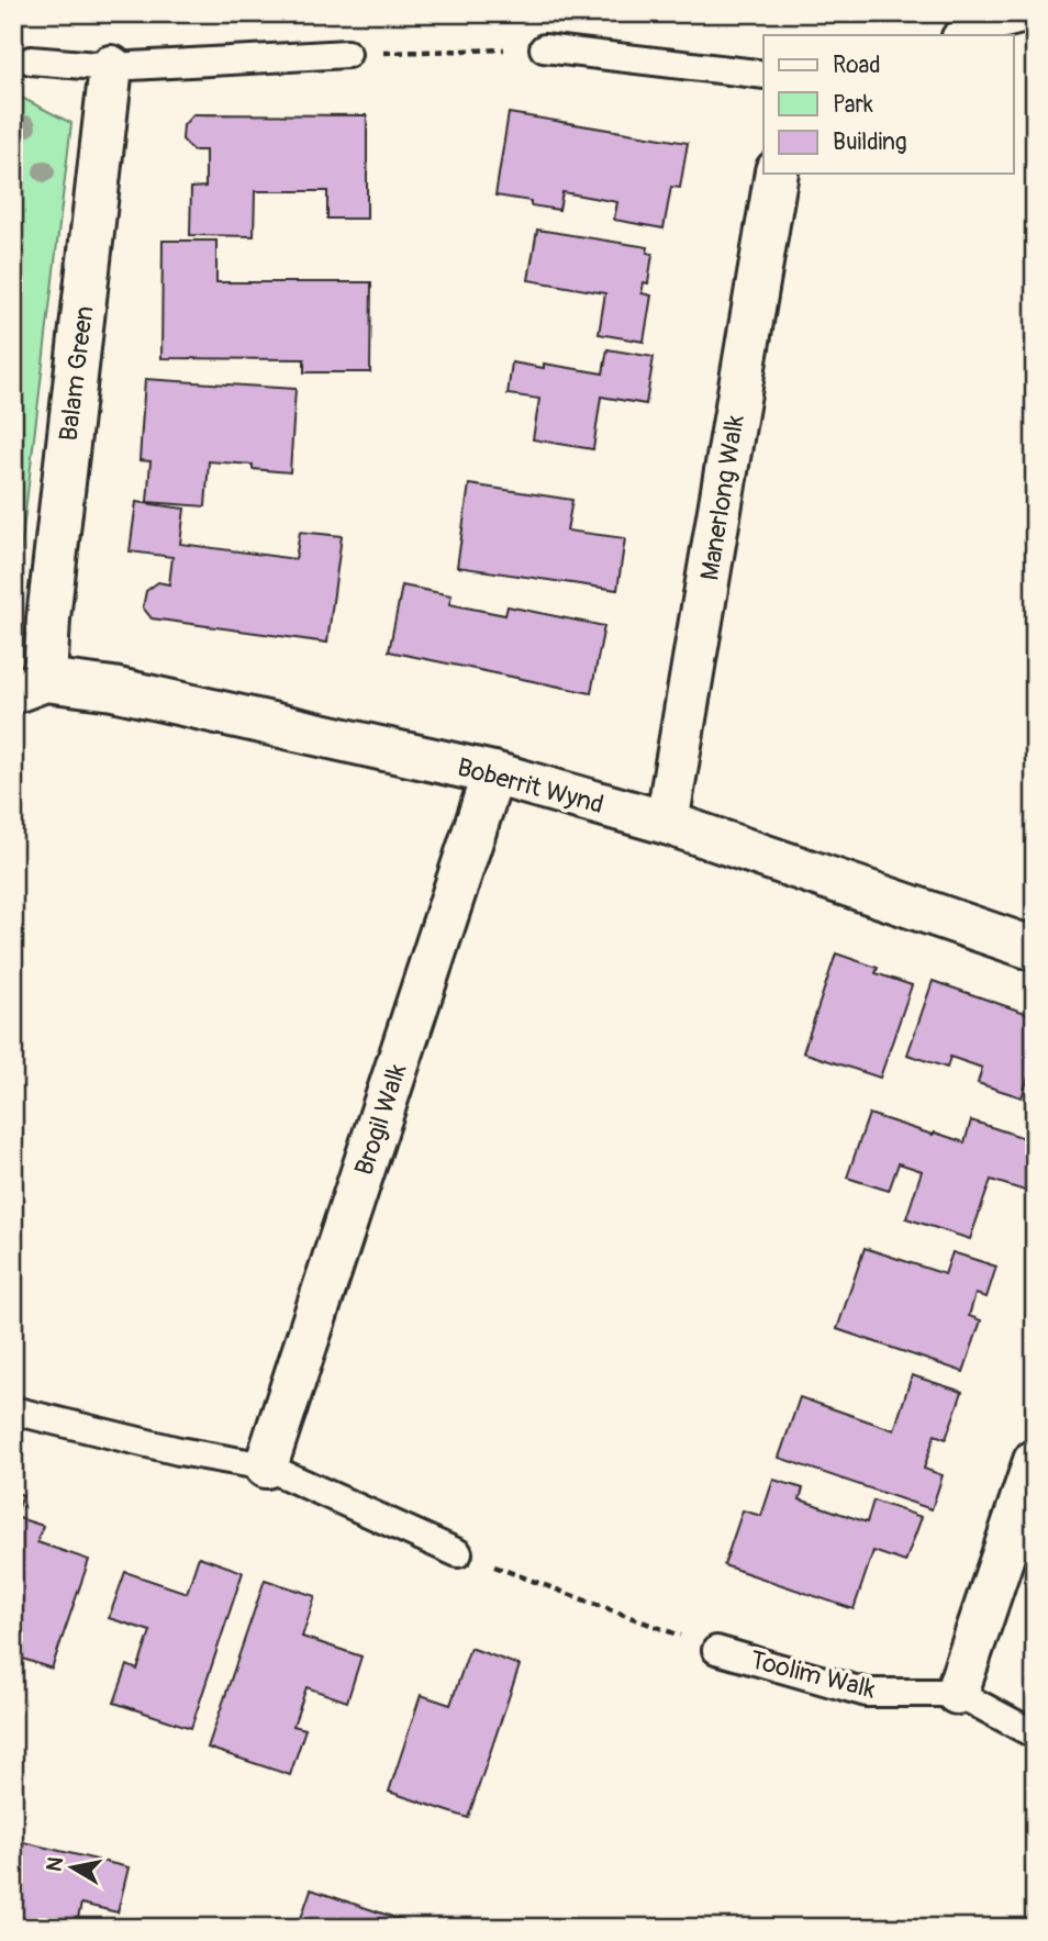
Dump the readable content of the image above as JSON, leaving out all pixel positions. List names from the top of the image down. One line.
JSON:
{"streets":{"street":["Balam Green","Manerlong Walk","Boberrit Wynd","Brogil Walk"],"lane":["Toolim Walk"]},"crossings":[["Balam Green","Boberrit Wynd"],["Manerlong Walk","Boberrit Wynd"],["Boberrit Wynd","Brogil Walk"]],"legend":["Road","Park","Building"],"north":"left"}
